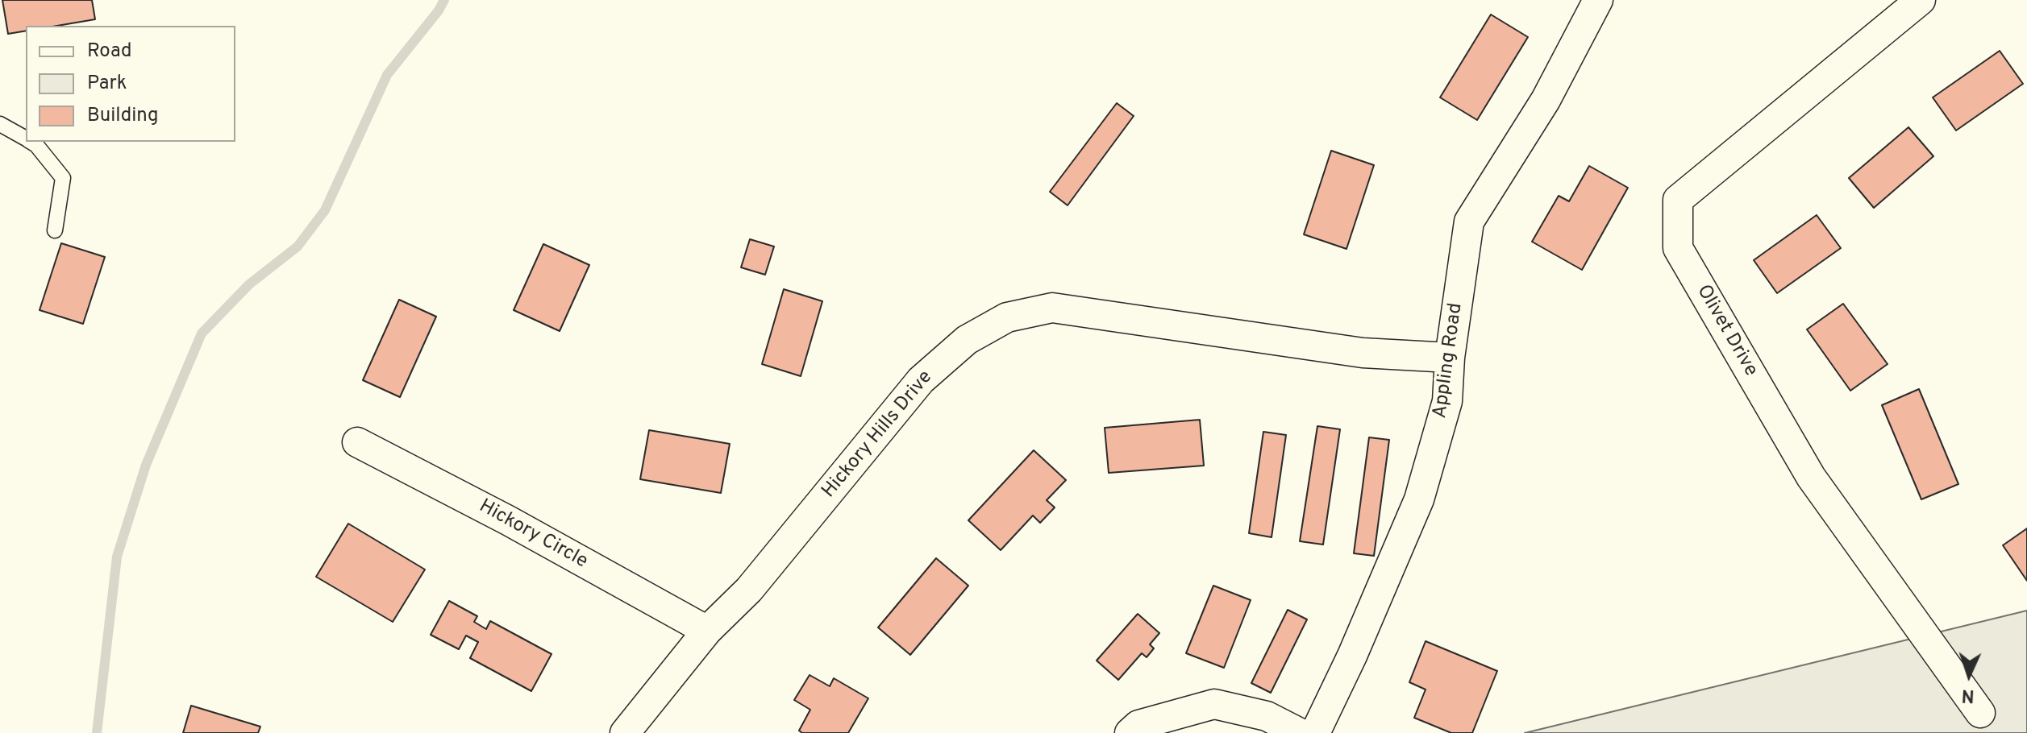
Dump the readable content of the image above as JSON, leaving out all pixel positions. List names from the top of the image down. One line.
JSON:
{"streets":{"street":["Olivet Drive","Appling Road","Hickory Hills Drive","Hickory Circle"]},"crossings":[["Appling Road","Hickory Hills Drive"],["Hickory Hills Drive","Hickory Circle"]],"legend":["Road","Park","Building"],"north":"bottom"}
